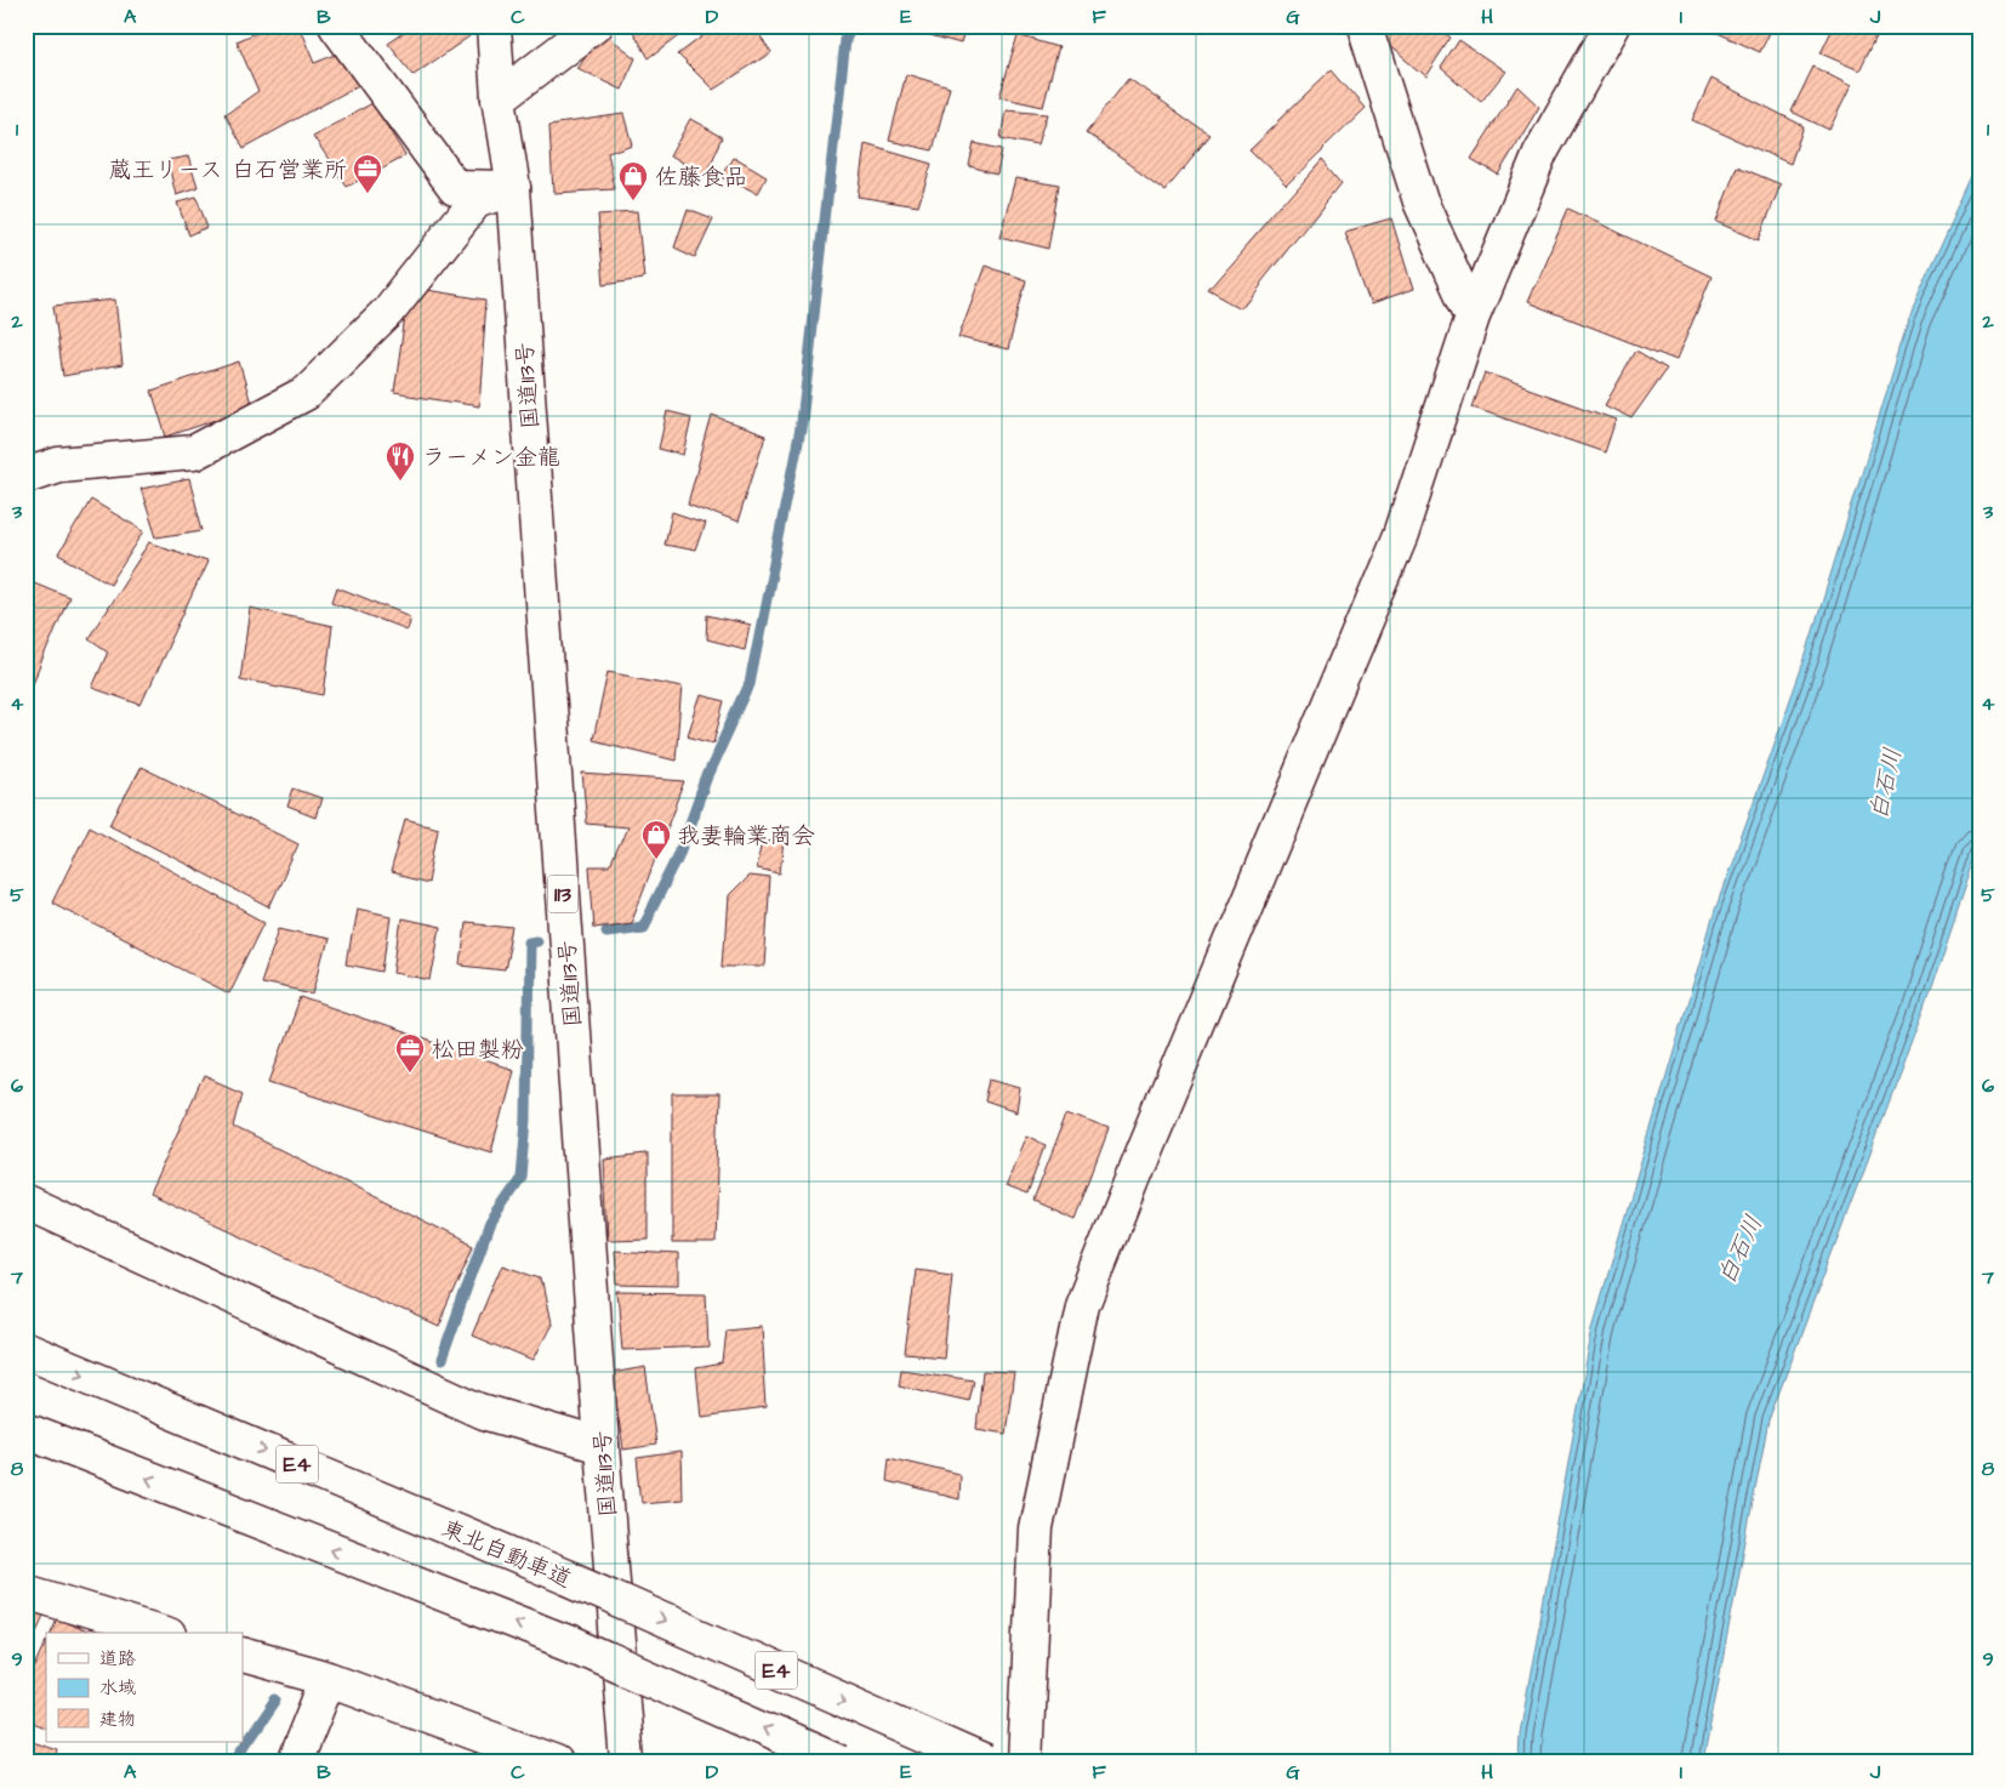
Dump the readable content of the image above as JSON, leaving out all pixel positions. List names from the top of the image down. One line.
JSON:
{"streets":{"main road":["国道113号","113","E4","東北自動車道"]},"water":["白石川"],"places":{"office":["蔵王リース 白石営業所","松田製粉"],"shop":["佐藤食品","我妻輪業商会"],"restaurant":["ラーメン金龍"]},"legend":["道路","水域","建物"],"grid":{"columns":["A","B","C","D","E","F","G","H","I","J"],"rows":["1","2","3","4","5","6","7","8","9"]}}
